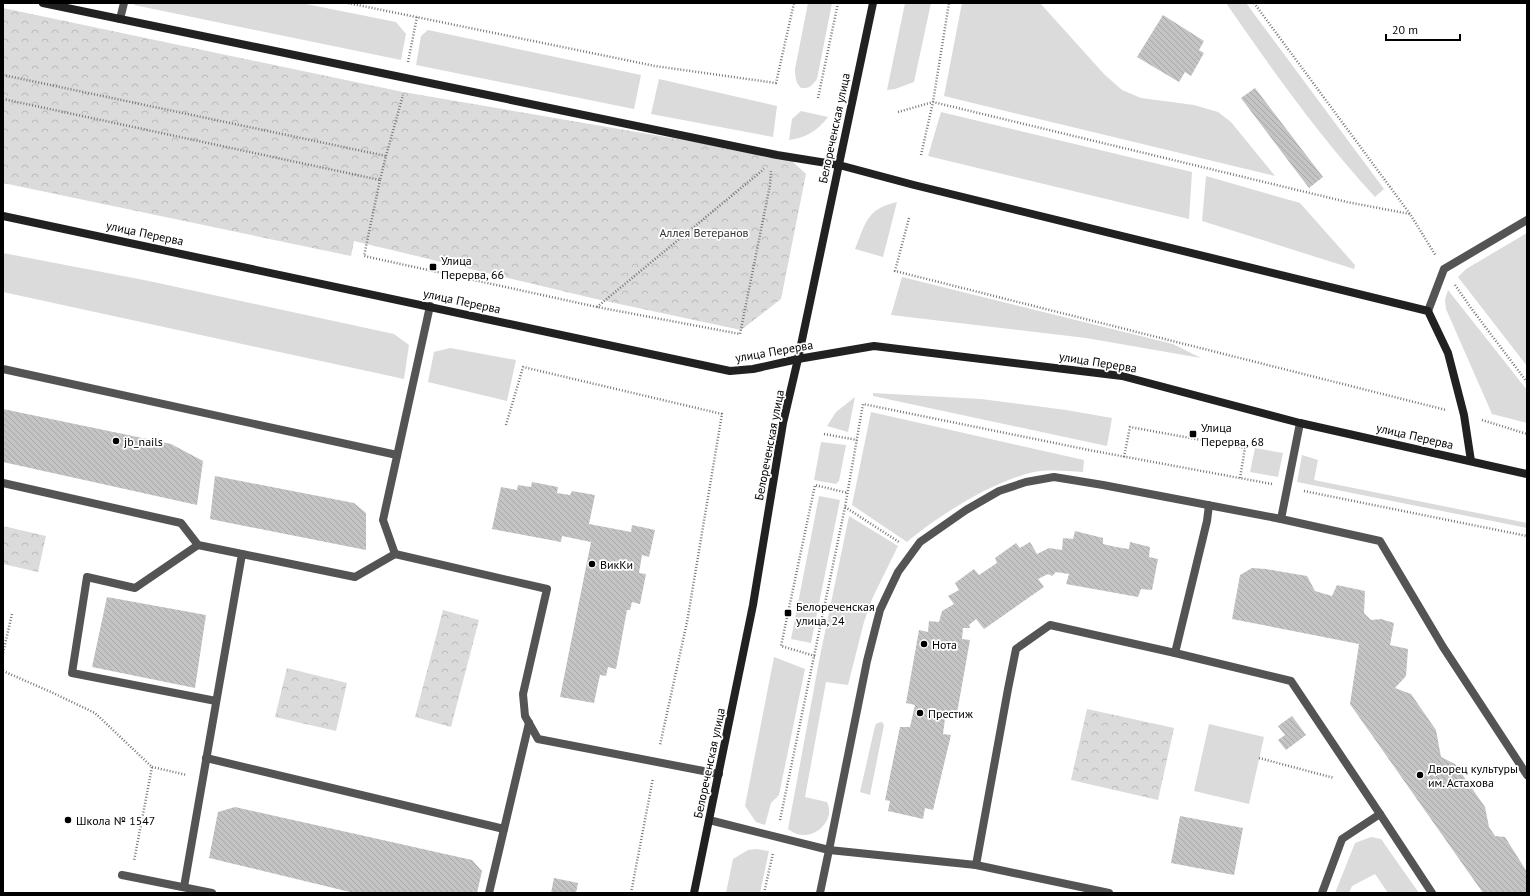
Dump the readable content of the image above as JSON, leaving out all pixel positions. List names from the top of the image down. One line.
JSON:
{"streets":{"street":["Белореченская улица","улица Перерва"]},"crossings":[["Белореченская улица","улица Перерва"]],"parks":["Аллея Ветеранов"],"places":{"transit":["Улица Перерва, 66","Улица Перерва, 68","Белореченская улица, 24"],"other":["jb_nails","ВикКи","Нота","Престиж","Дворец культуры им. Астахова","Школа № 1547"]},"scale_bar":"20 m"}
